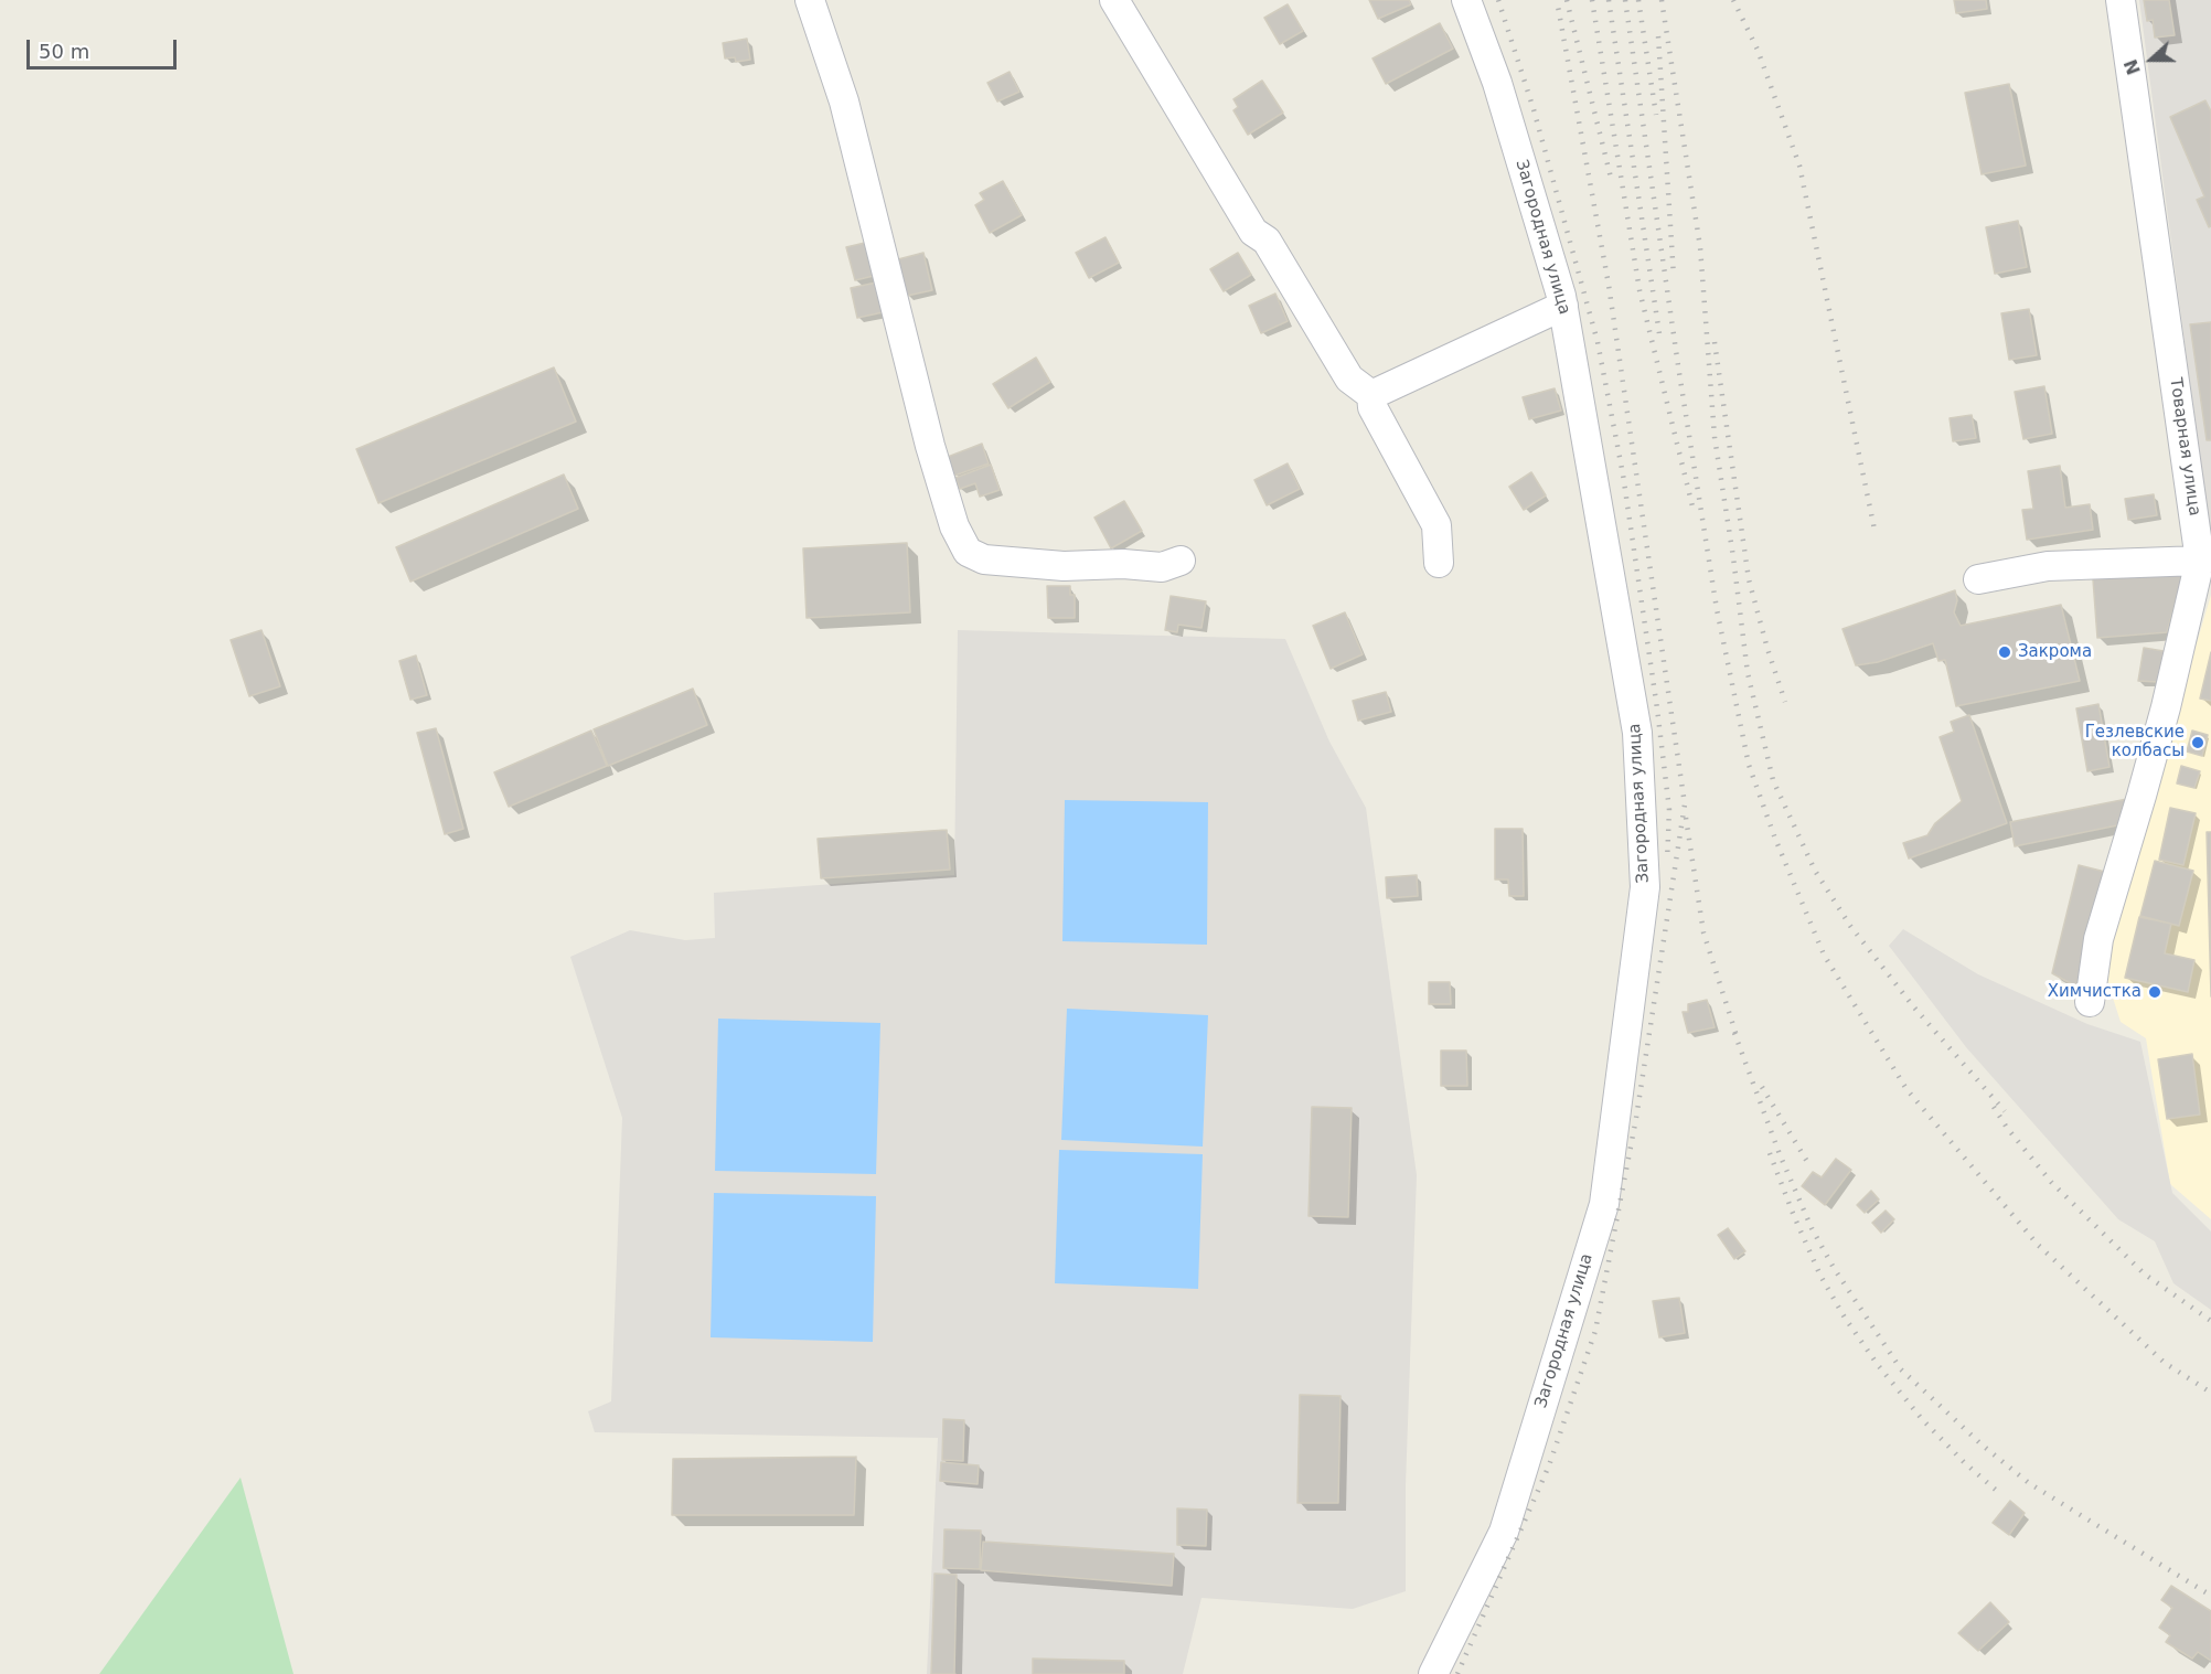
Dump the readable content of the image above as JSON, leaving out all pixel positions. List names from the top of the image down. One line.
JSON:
{"streets":{"street":["Загородная улица","Товарная улица"]},"places":["Закрома","Гезлевские колбасы","Химчистка"],"scale_bar":"50 m","north":"left"}
